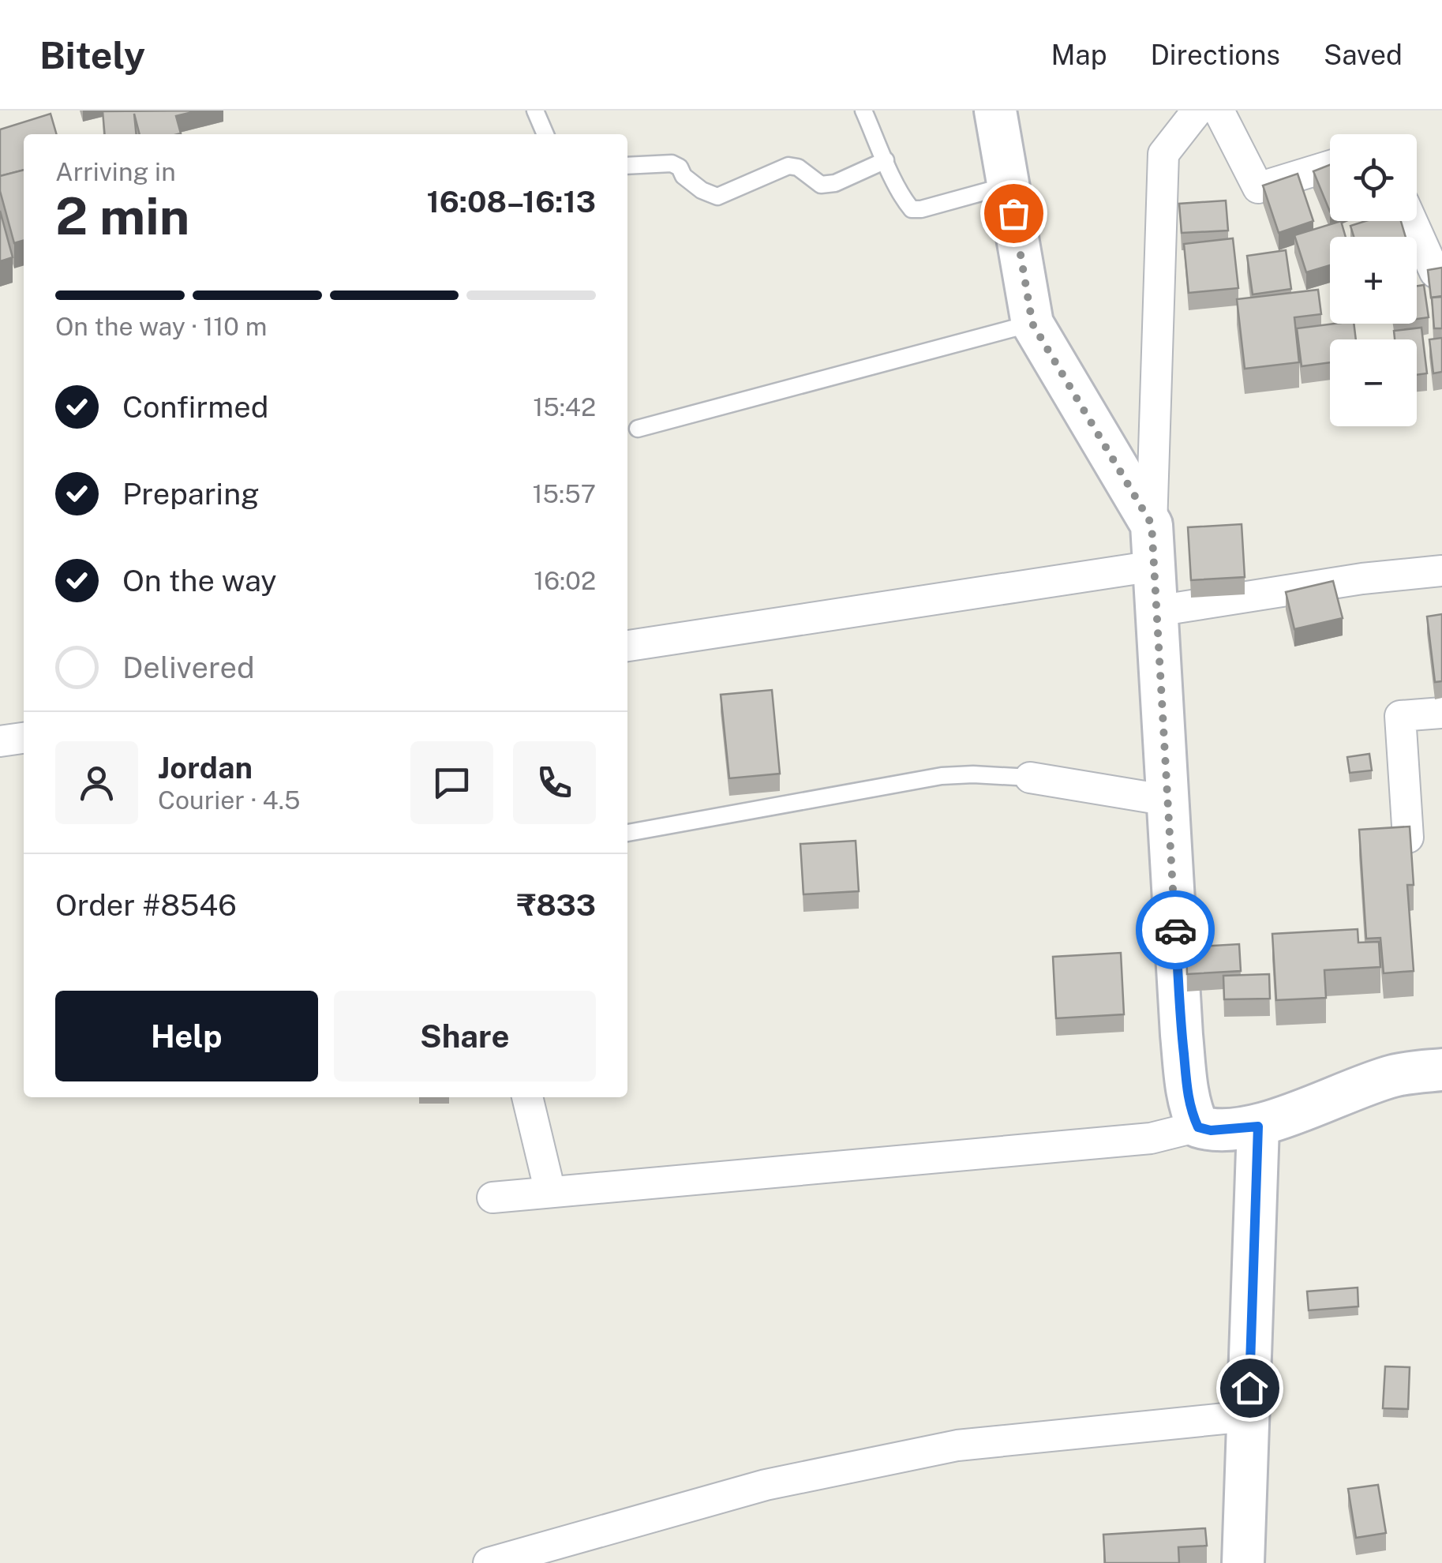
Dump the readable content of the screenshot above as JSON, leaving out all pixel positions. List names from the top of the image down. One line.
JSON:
{"page":{"header":"Bitely","nav":["Map","Directions","Saved"],"map_buttons":["+","−"],"heading":["2 min","Arriving in","16:08–16:13"],"panel":["Jordan","Courier · 4.5","Order #8546","₹833"],"bar":"On the way · 110 m","list":[["Confirmed","15:42"],["Preparing","15:57"],["On the way","16:02"],"Delivered"],"buttons":["Help","Share"]}}
